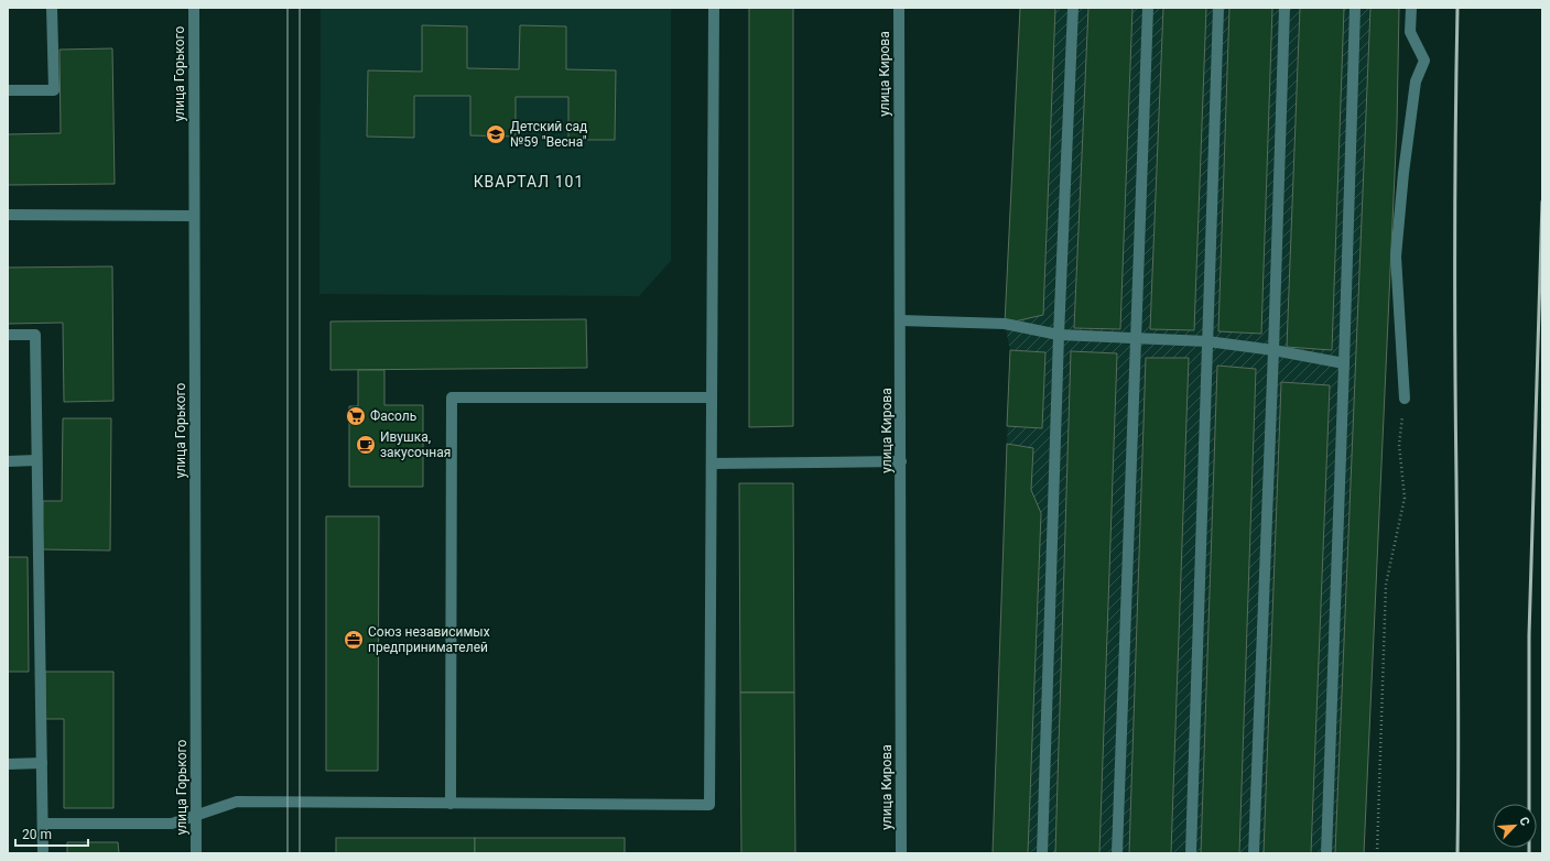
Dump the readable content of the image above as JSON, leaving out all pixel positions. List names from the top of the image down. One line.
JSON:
{"streets":{"street":["улица Горького","улица Кирова"]},"districts":["КВАРТАЛ 101"],"places":{"school or university":["Детский сад №59 \"Весна\""],"supermarket":["Фасоль"],"cafe":["Ивушка, закусочная"],"office":["Союз независимых предпринимателей"]},"scale_bar":"20 m","north":"top right"}
